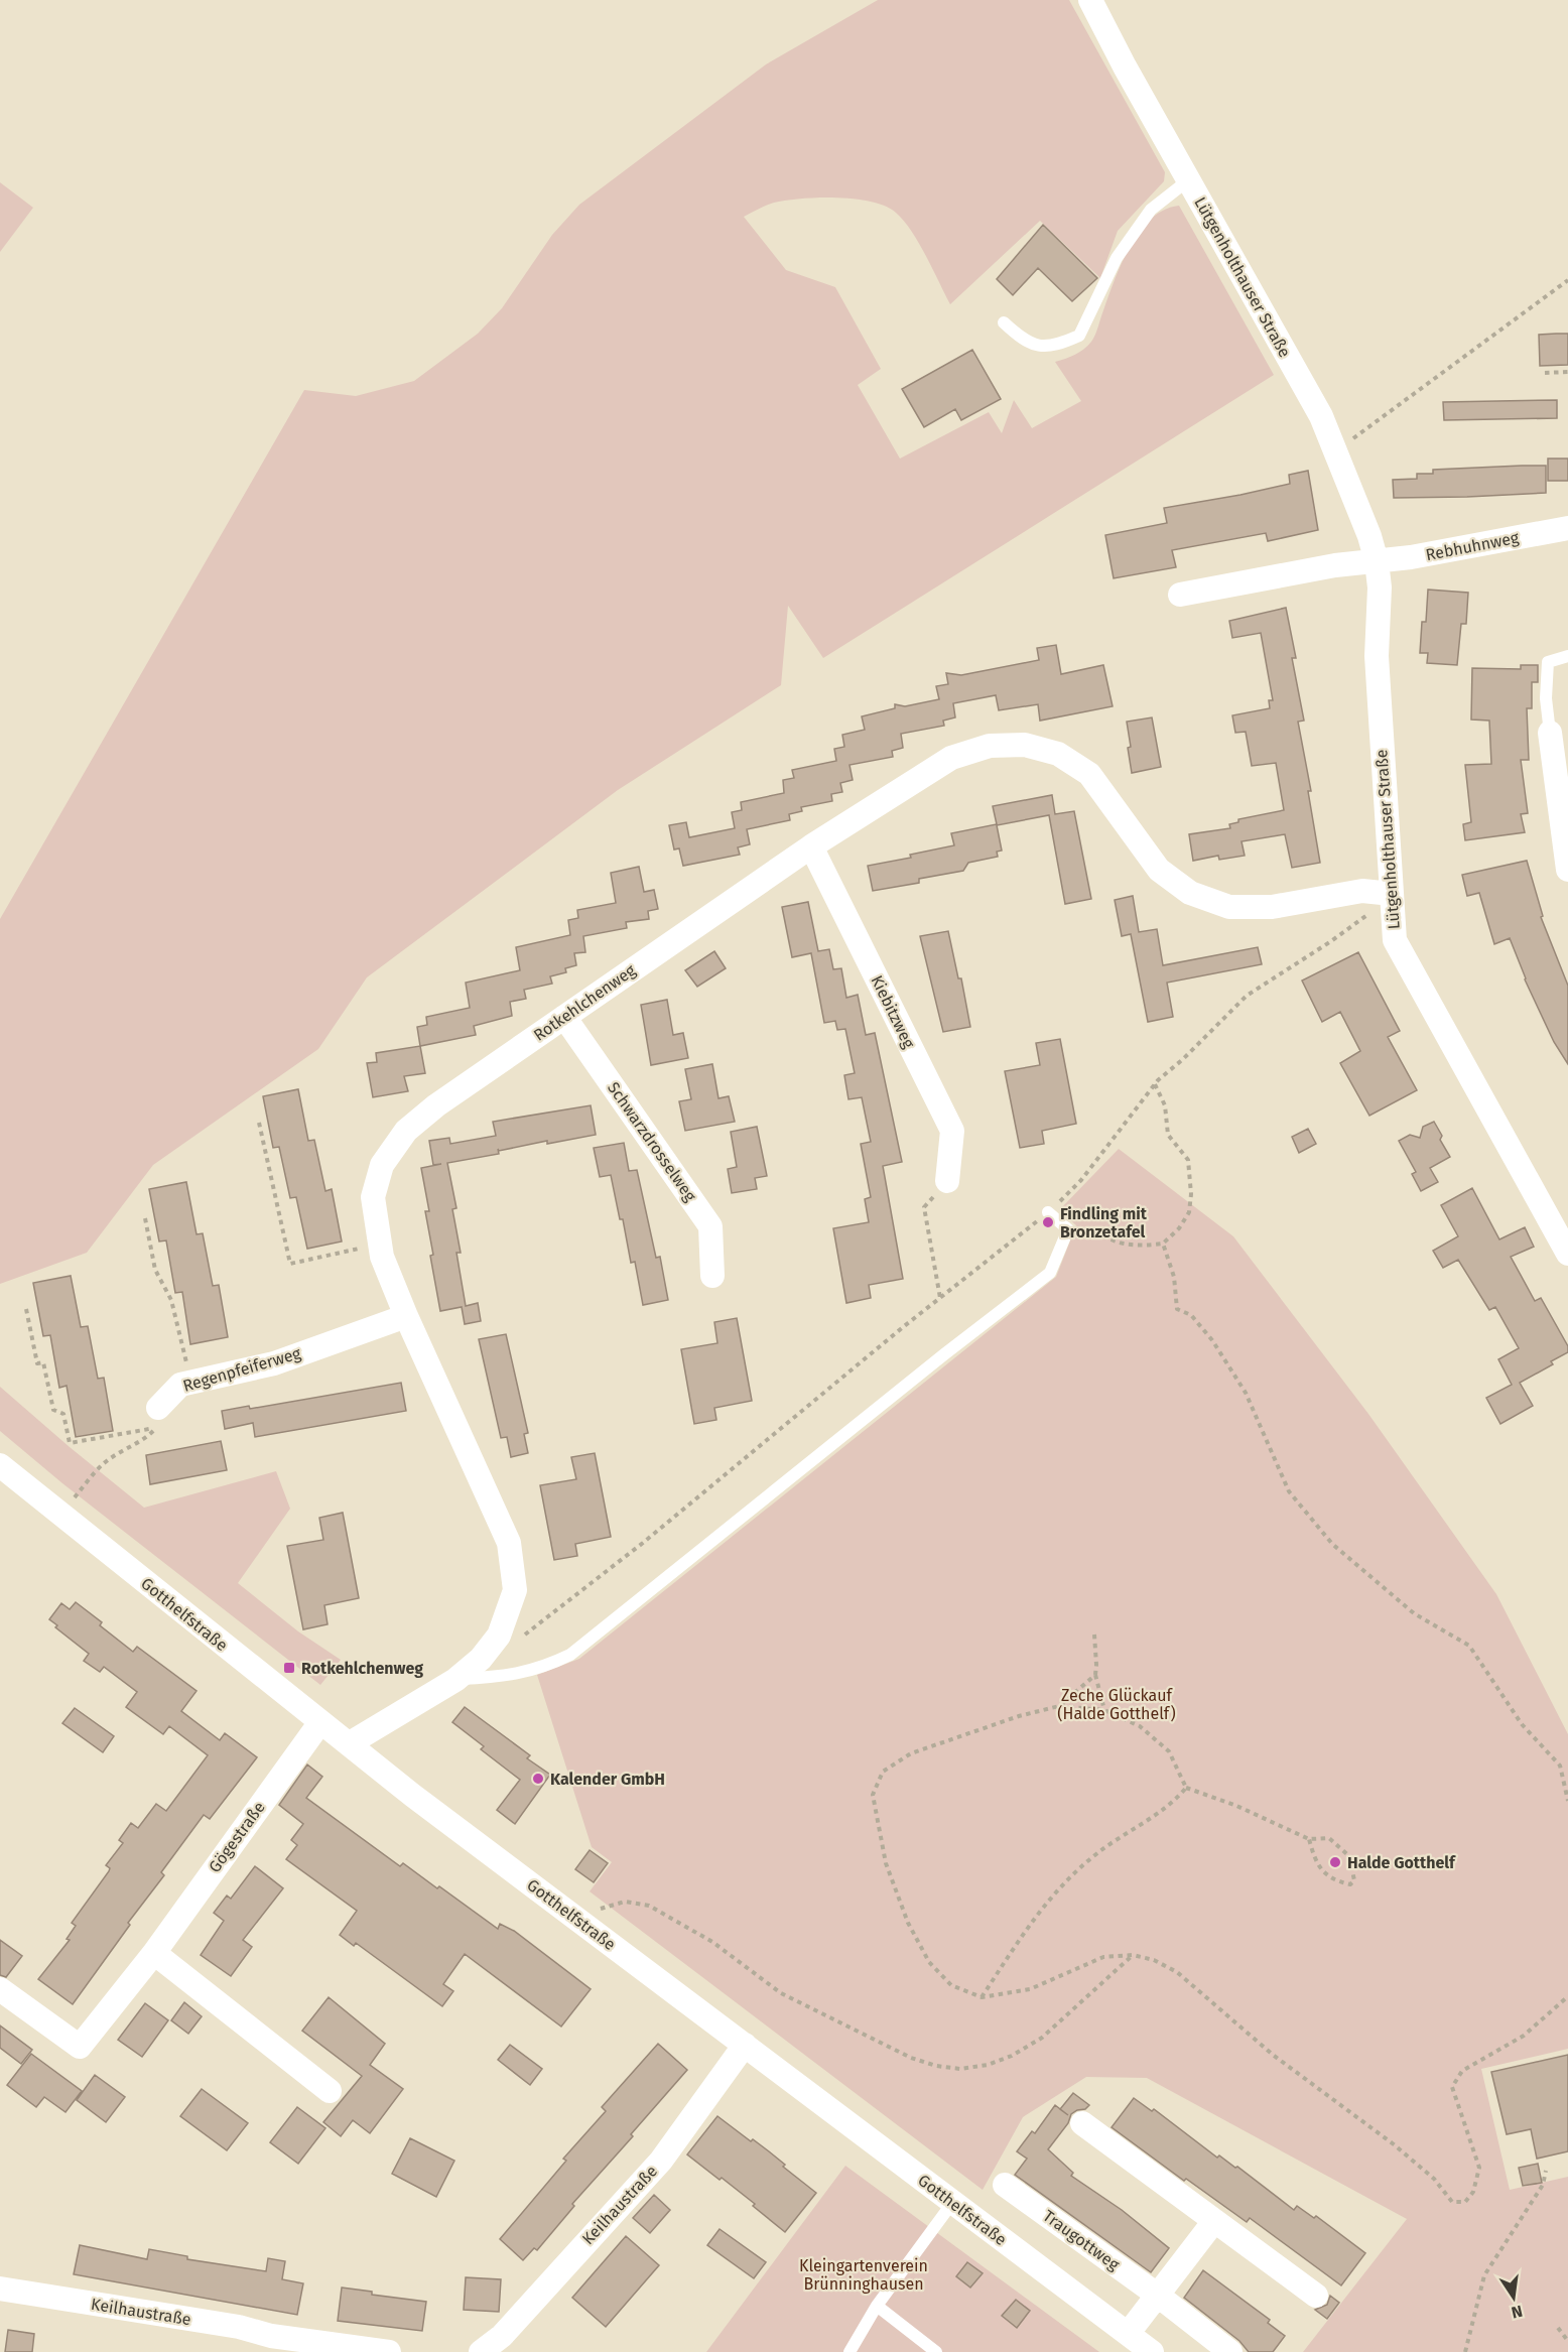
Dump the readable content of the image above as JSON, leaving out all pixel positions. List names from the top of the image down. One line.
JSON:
{"streets":{"street":["Lütgenholthauser Straße","Rebhuhnweg","Rotkehlchenweg","Kiebitzweg","Schwarzdrosselweg","Regenpfeiferweg","Gotthelfstraße","Gögestraße","Keilhaustraße","Traugottweg"]},"crossings":[["Lütgenholthauser Straße","Rebhuhnweg"],["Lütgenholthauser Straße","Rotkehlchenweg"],["Rotkehlchenweg","Kiebitzweg"],["Rotkehlchenweg","Schwarzdrosselweg"],["Rotkehlchenweg","Regenpfeiferweg"],["Rotkehlchenweg","Gotthelfstraße"],["Gotthelfstraße","Gögestraße"],["Gotthelfstraße","Keilhaustraße"]],"parks":["Zeche Glückauf (Halde Gotthelf)","Kleingartenverein Brünninghausen"],"places":{"other":["Findling mit Bronzetafel","Kalender GmbH","Halde Gotthelf"],"transit":["Rotkehlchenweg"]},"north":"bottom"}
